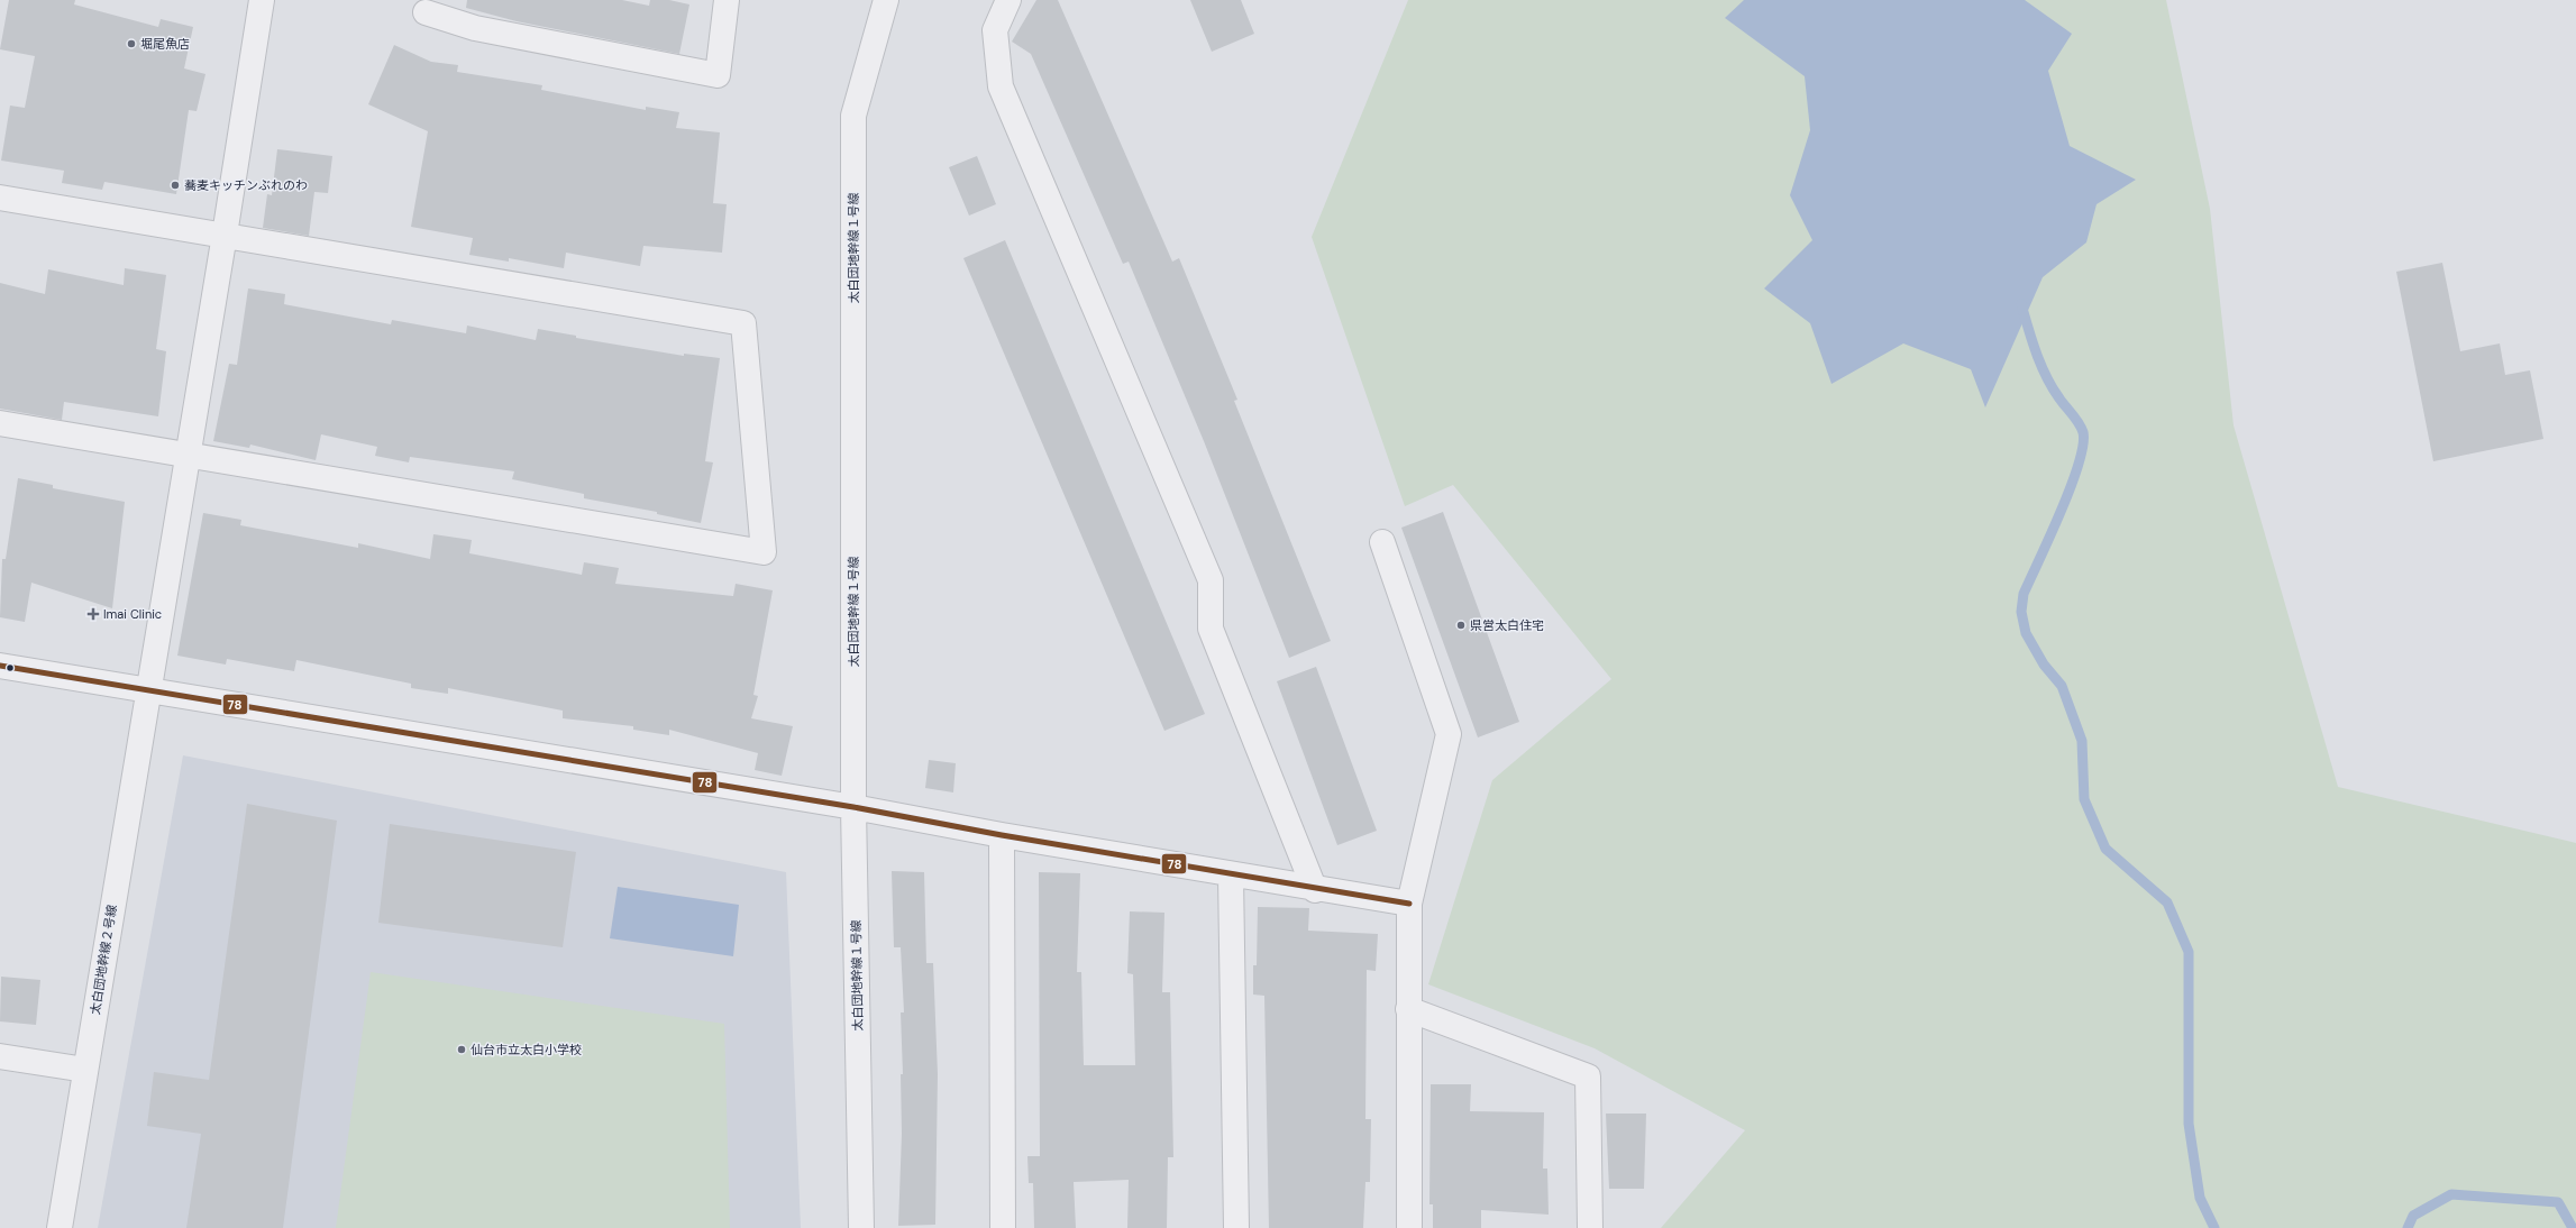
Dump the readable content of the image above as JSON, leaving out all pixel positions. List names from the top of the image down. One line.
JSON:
{"streets":{"street":["太白団地幹線１号線","太白団地幹線２号線"]},"places":{"other":["堀尾魚店","蕎麦キッチンぶれのわ","県営太白住宅","仙台市立太白小学校"],"health":["Imai Clinic"]},"lines":["transit line 78"]}
